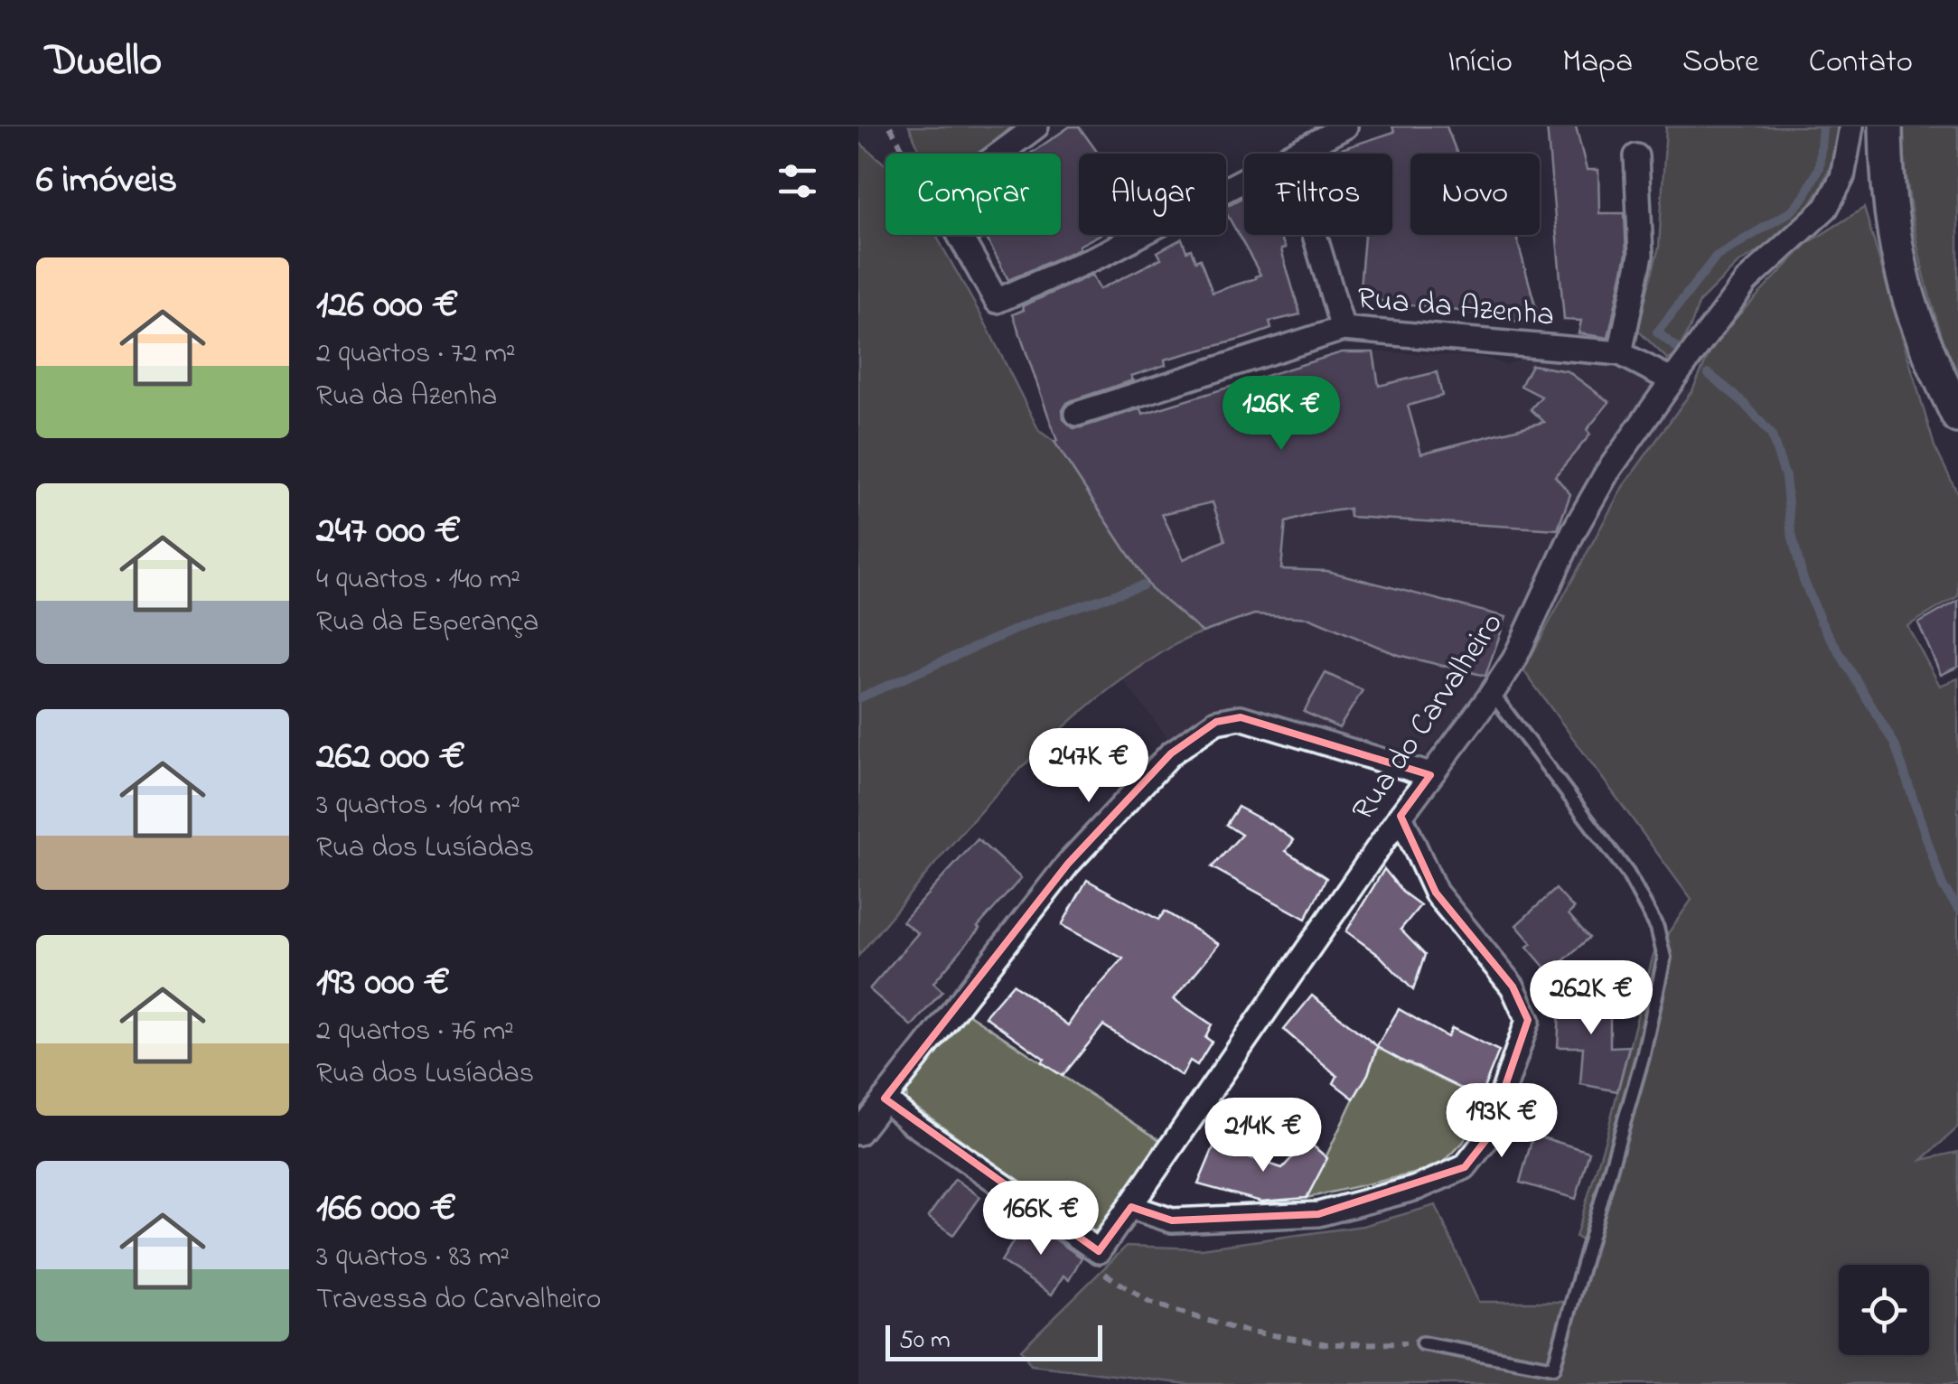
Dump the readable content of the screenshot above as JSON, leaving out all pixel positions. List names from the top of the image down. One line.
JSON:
{"streets":{"street":["Rua da Azenha","Rua do Carvalheiro"]},"crossings":[["Rua da Azenha","Rua do Carvalheiro"]],"scale_bar":"50 m","page":{"header":"Dwello","nav":["Início","Mapa","Sobre","Contato"],"heading":"6 imóveis","chip":["Comprar","Alugar","Filtros","Novo"],"list":[{"name":"126 000 €","note":"2 quartos · 72 m² · Rua da Azenha"},{"name":"247 000 €","note":"4 quartos · 140 m² · Rua da Esperança"},{"name":"262 000 €","note":"3 quartos · 104 m² · Rua dos Lusíadas"},{"name":"193 000 €","note":"2 quartos · 76 m² · Rua dos Lusíadas"},{"name":"166 000 €","note":"3 quartos · 83 m² · Travessa do Carvalheiro"}],"price":["126K €","247K €","262K €","193K €","214K €","166K €"],"scale":"50 m"}}
